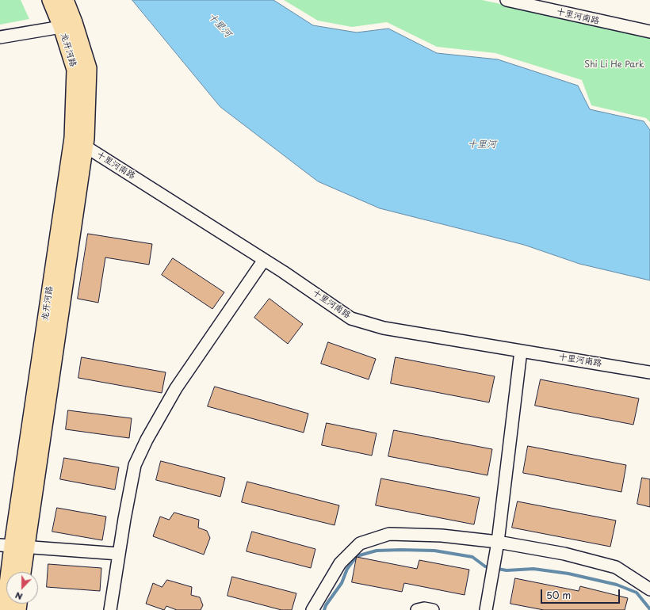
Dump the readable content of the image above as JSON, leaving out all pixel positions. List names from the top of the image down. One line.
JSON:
{"streets":{"main road":["龙开河路"],"street":["十里河南路"]},"crossings":[["十里河南路","龙开河路"]],"water":["十里河"],"parks":["Shi Li He Park"],"scale_bar":"50 m","north":"bottom"}
